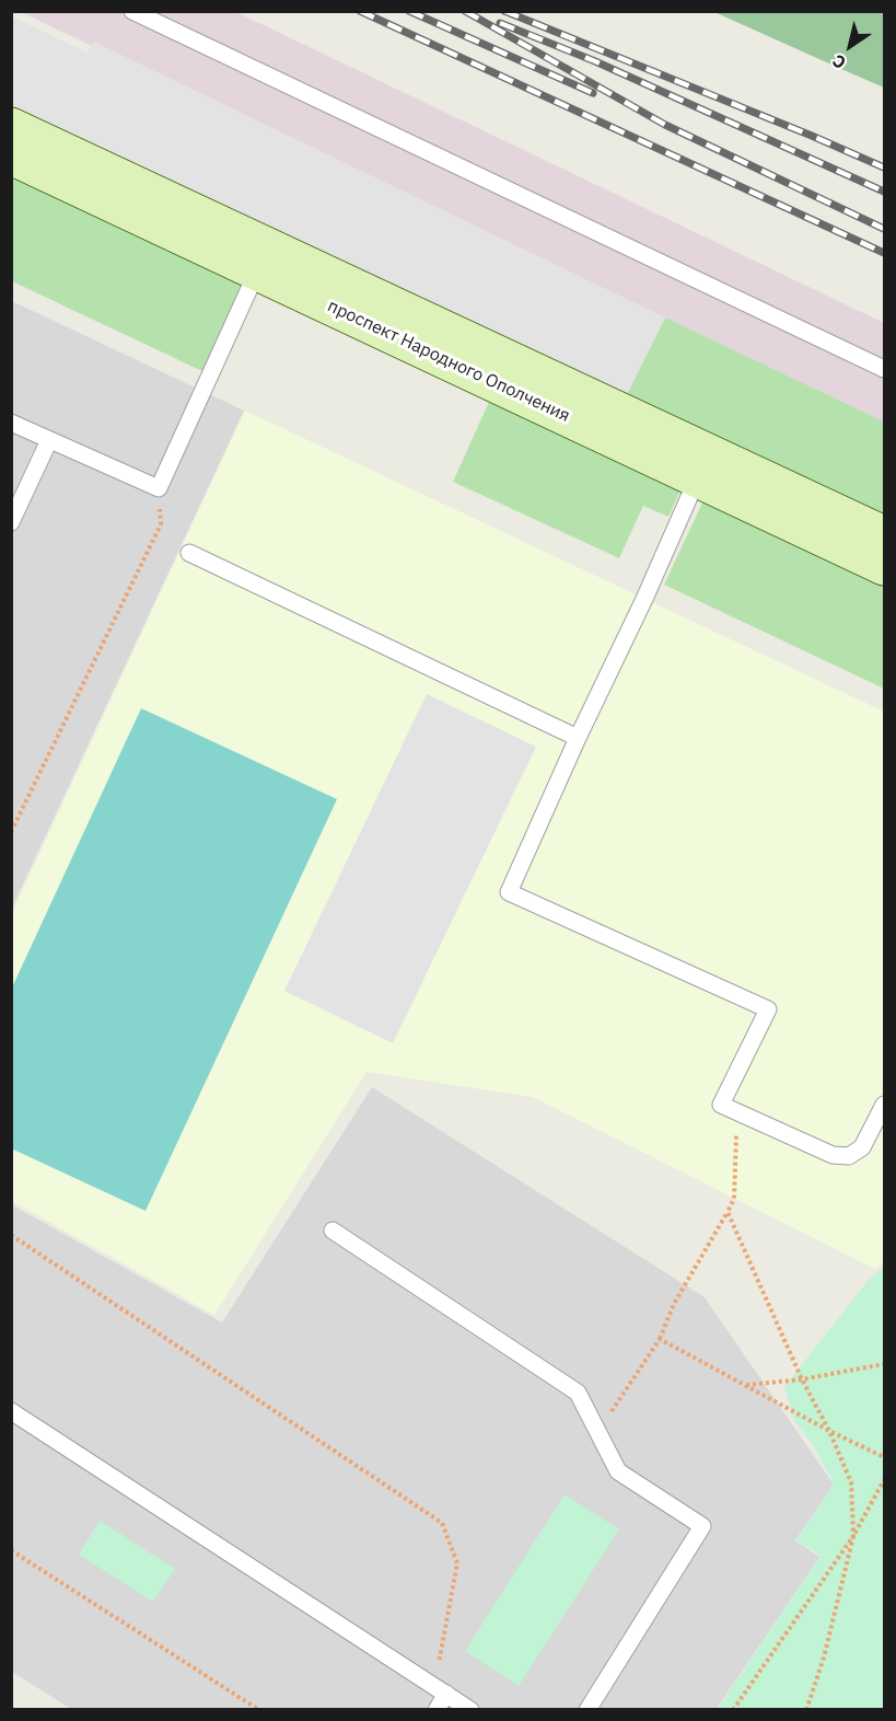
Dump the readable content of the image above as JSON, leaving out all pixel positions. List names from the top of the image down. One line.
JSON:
{"streets":{"main road":["проспект Народного Ополчения"]},"north":"bottom left"}
